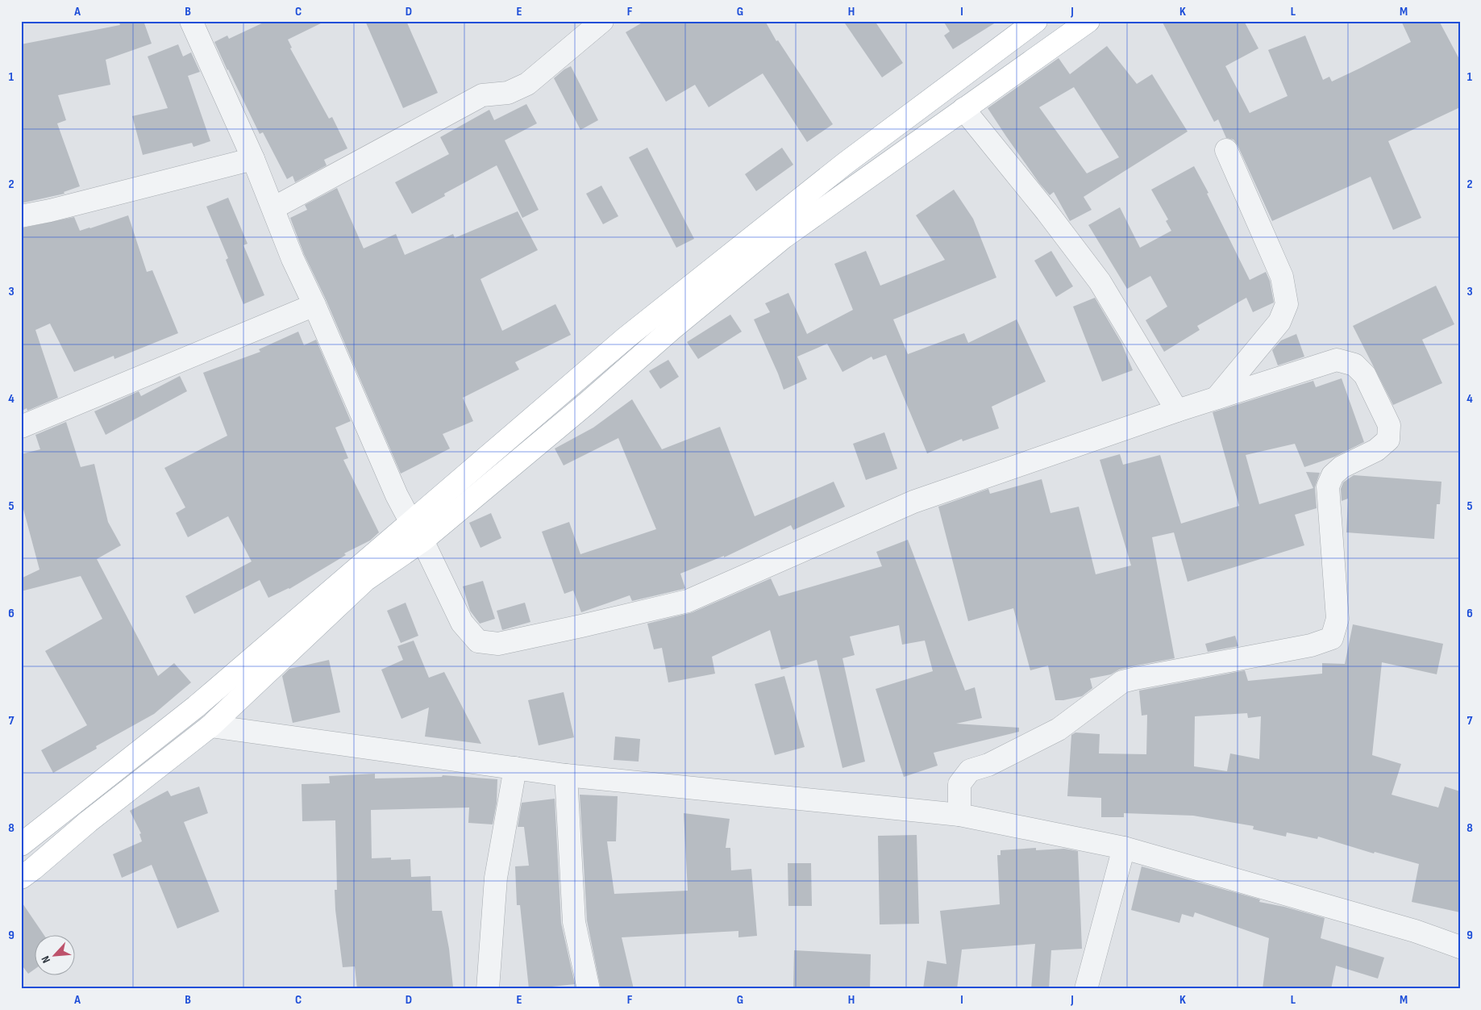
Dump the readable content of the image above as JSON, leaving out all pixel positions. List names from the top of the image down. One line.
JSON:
{"north":"bottom left","grid":{"columns":["A","B","C","D","E","F","G","H","I","J","K","L","M"],"rows":["1","2","3","4","5","6","7","8","9"]}}
